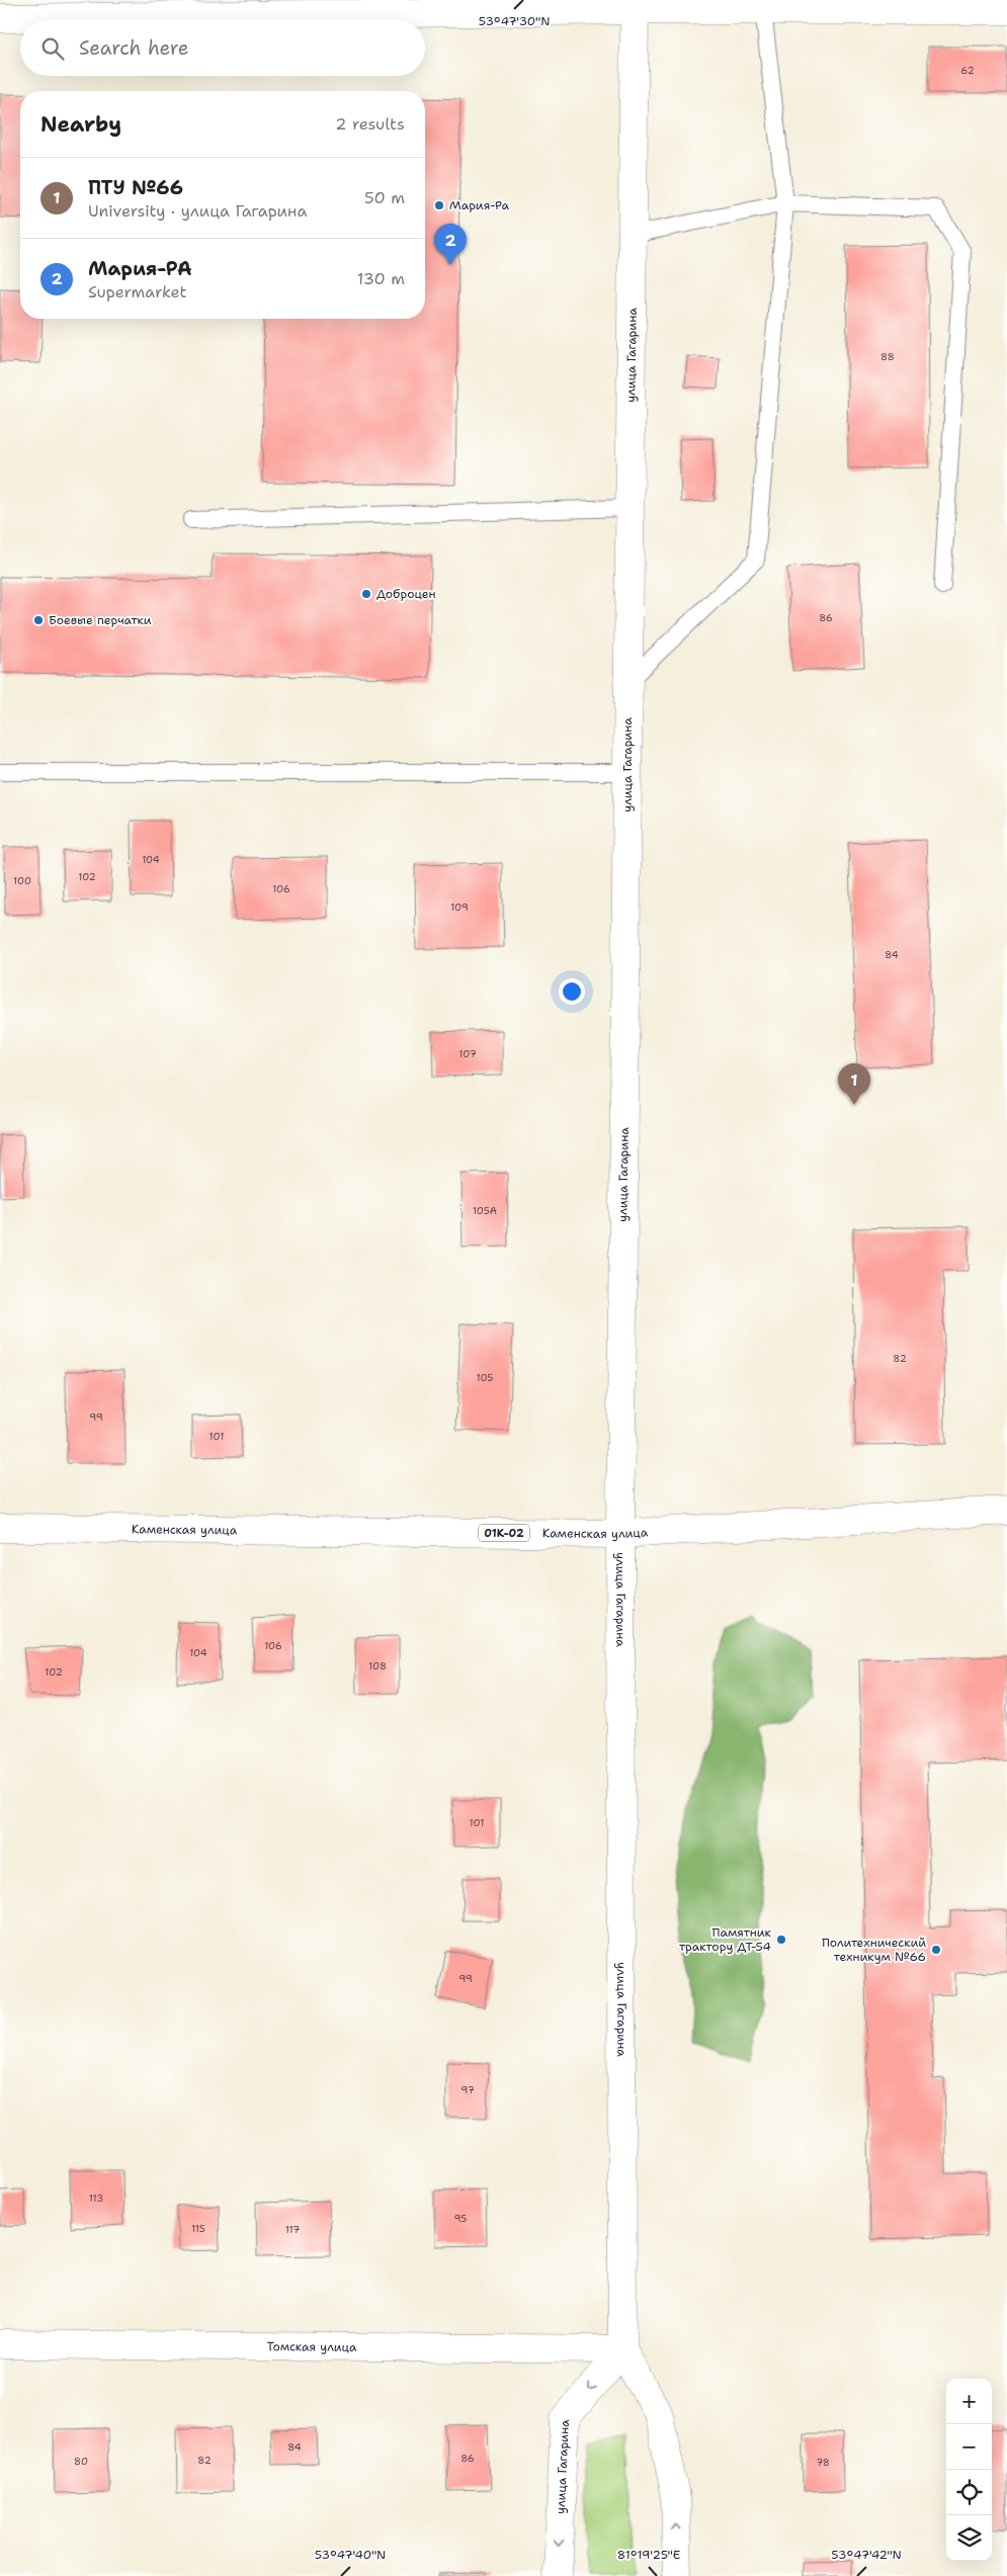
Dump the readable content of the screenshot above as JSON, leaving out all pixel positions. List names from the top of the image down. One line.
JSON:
{"streets":{"street":["улица Гагарина","Каменская улица","01К-02","Томская улица"]},"crossings":[["улица Гагарина","Каменская улица"],["улица Гагарина","Томская улица"]],"places":["Мария-Ра","Доброцен","Боевые перчатки","Памятник трактору ДТ-54","Политехнический техникум №66"],"house_numbers":["62","88","86","104","102","100","106","109","84","107","105А","82","105","99","101","106","104","108","102","101","99","97","113","95","115","117","84","86","82","80","78"],"page":{"search":"Search here","heading":["Nearby","2 results"],"list":[{"mark":"1","name":"ПТУ №66","note":"University · улица Гагарина","value":"50 m"},{"mark":"2","name":"Мария-РА","note":"Supermarket","value":"130 m"}],"pins":["2","1"],"map_buttons":["+","−"]},"coordinates":["53°47'30\"N","81°19'25\"E","53°47'40\"N","53°47'42\"N"]}
